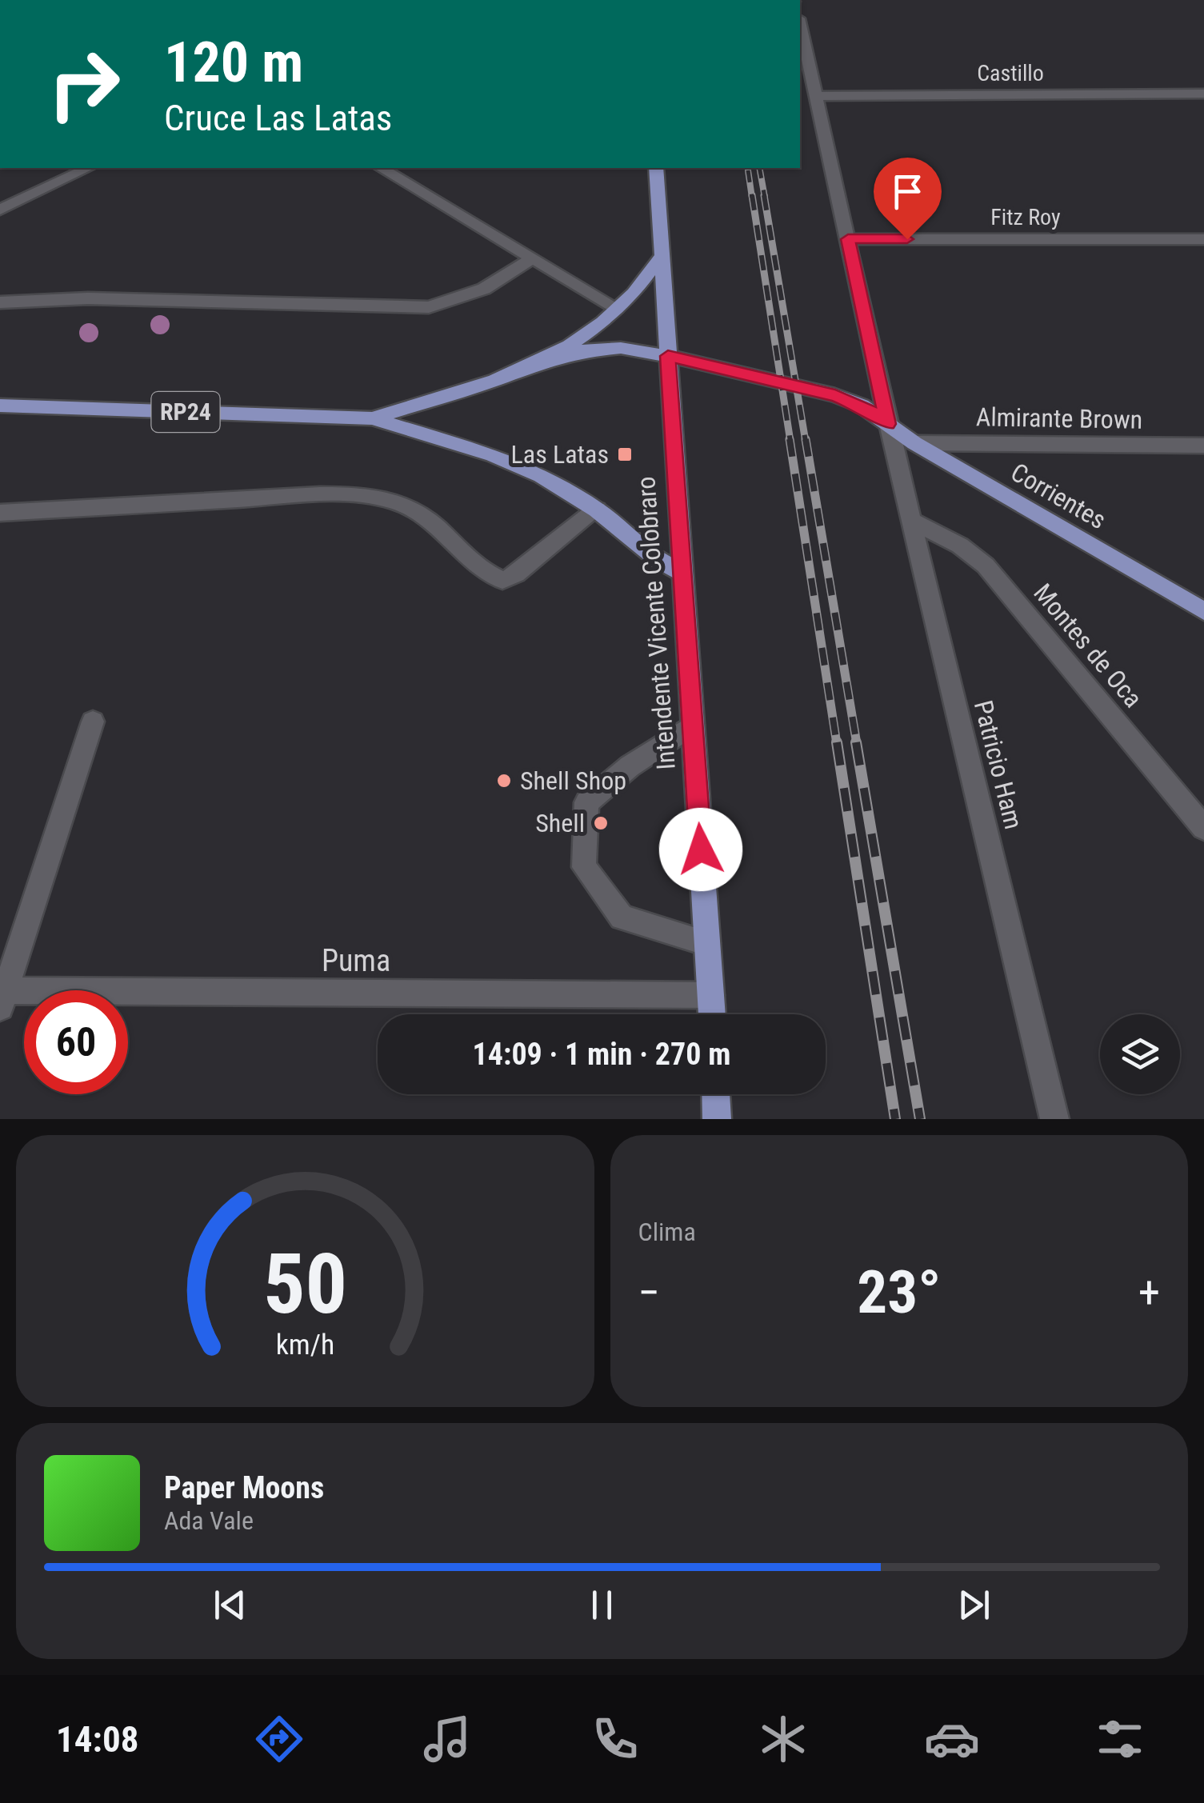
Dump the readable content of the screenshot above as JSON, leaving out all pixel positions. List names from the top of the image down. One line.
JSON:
{"streets":{"main road":["RP24","Corrientes","Intendente Vicente Colobraro"],"street":["Castillo","Fitz Roy","Almirante Brown","Montes de Oca","Patricio Ham","Puma"]},"crossings":[["Castillo","Patricio Ham"],["Fitz Roy","Patricio Ham"],["RP24","Corrientes"],["RP24","Intendente Vicente Colobraro"],["RP24","Patricio Ham"],["Almirante Brown","Corrientes"],["Corrientes","Patricio Ham"],["Intendente Vicente Colobraro","Puma"],["Montes de Oca","Patricio Ham"]],"places":{"transit":["Las Latas"],"other":["Shell Shop","Shell"]},"page":{"turn":["120 m","Cruce Las Latas"],"limit":"60","trip":"14:09 · 1 min · 270 m","tile":"Clima","heat":["−","23°","+"],"song":["Paper Moons","Ada Vale"],"tabs":"14:08","gauge":["50","km/h"]}}
